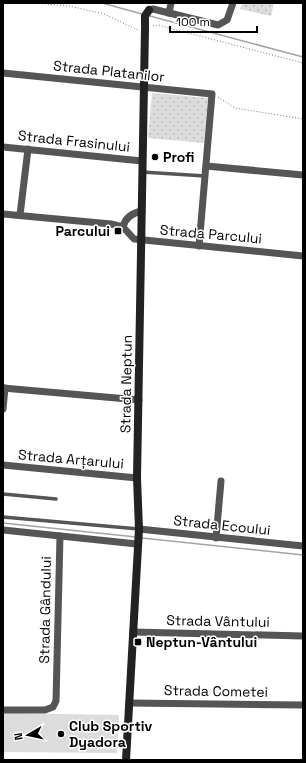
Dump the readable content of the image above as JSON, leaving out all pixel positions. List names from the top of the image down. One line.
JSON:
{"streets":{"street":["Strada Platanilor","Strada Frasinului","Strada Parcului","Strada Neptun","Strada Arțarului","Strada Ecoului","Strada Gândului","Strada Vântului","Strada Cometei"]},"crossings":[["Strada Platanilor","Strada Neptun"],["Strada Frasinului","Strada Neptun"],["Strada Parcului","Strada Neptun"],["Strada Neptun","Strada Arțarului"],["Strada Neptun","Strada Ecoului"],["Strada Neptun","Strada Vântului"],["Strada Neptun","Strada Cometei"],["Strada Ecoului","Strada Gândului"]],"places":{"other":["Profi","Club Sportiv Dyadora"],"transit":["Parcului","Neptun-Vântului"]},"scale_bar":"100 m","north":"left"}
